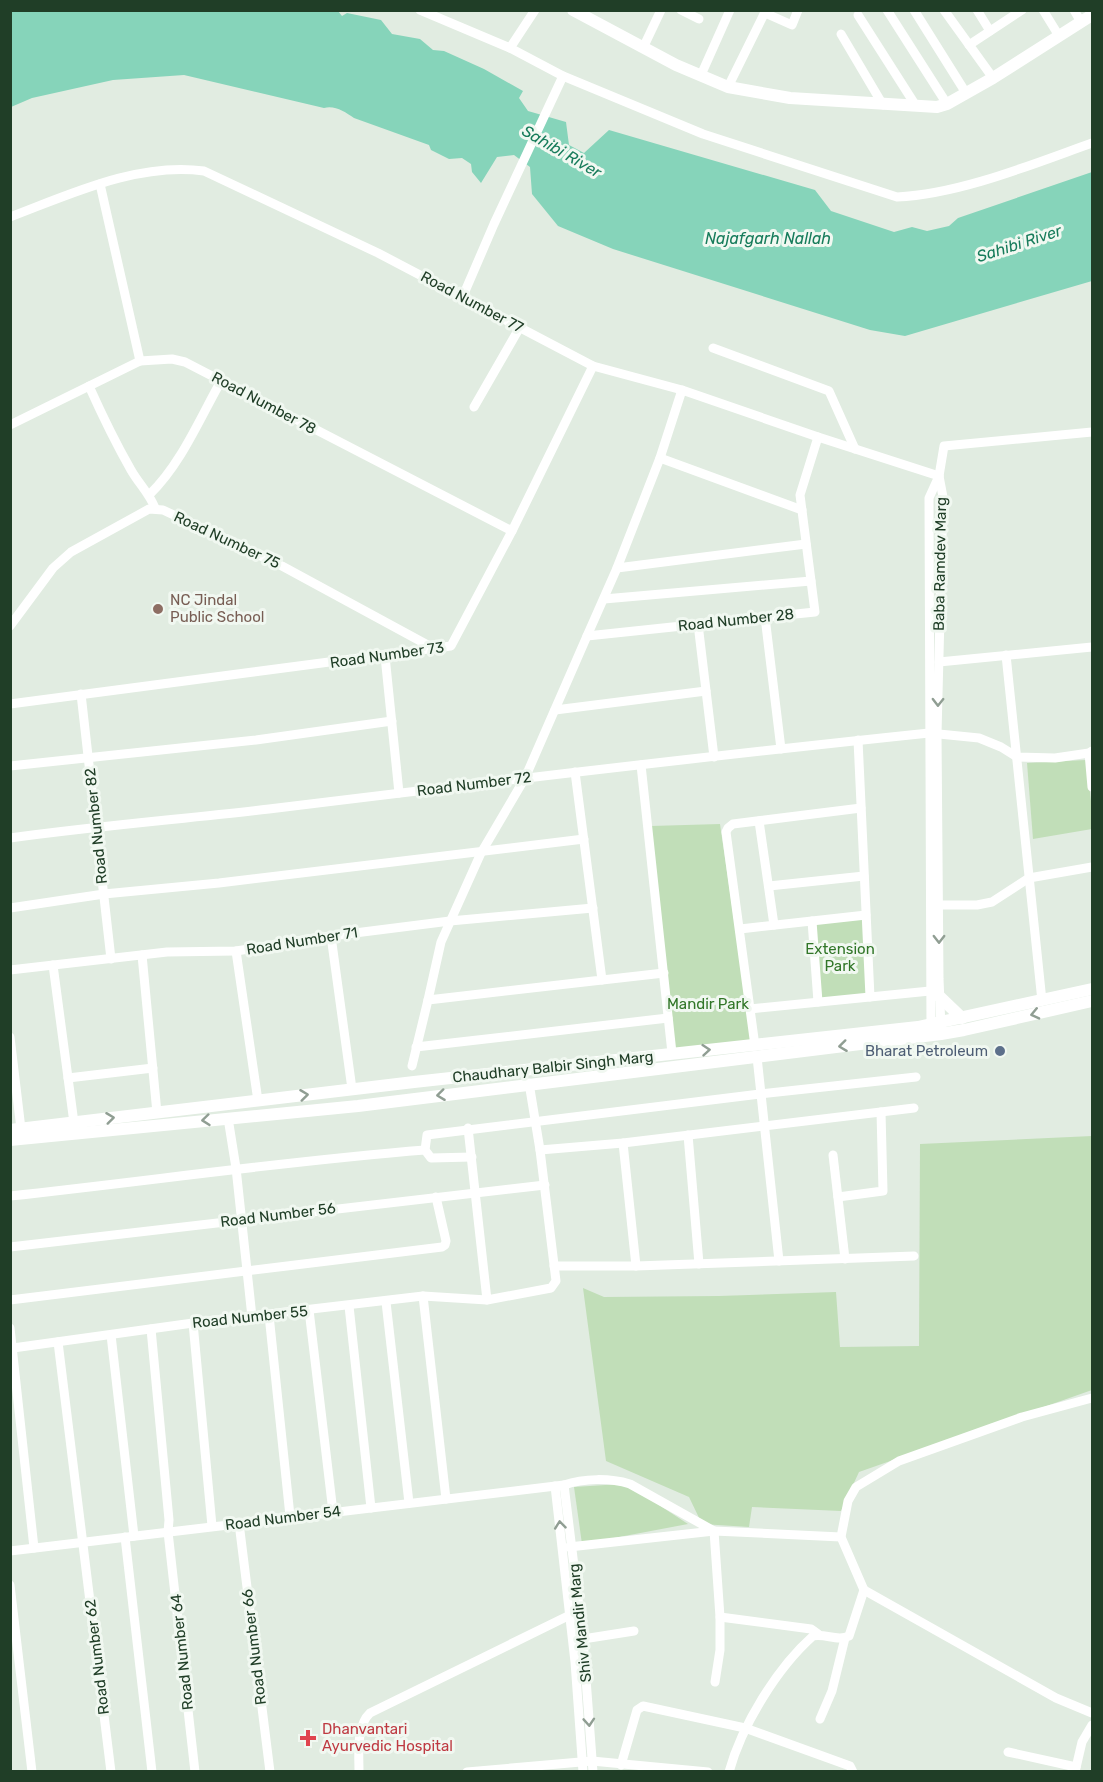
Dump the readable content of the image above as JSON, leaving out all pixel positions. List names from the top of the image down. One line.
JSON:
{"streets":{"street":["Road Number 77","Road Number 78","Road Number 75","Baba Ramdev Marg","Road Number 28","Road Number 73","Road Number 72","Road Number 82","Road Number 71","Chaudhary Balbir Singh Marg","Road Number 56","Road Number 55","Road Number 54","Shiv Mandir Marg","Road Number 66","Road Number 64","Road Number 62"]},"crossings":[["Road Number 77","Baba Ramdev Marg"],["Road Number 77","Road Number 28"],["Road Number 77","Road Number 73"],["Road Number 78","Road Number 73"],["Road Number 75","Road Number 73"],["Baba Ramdev Marg","Road Number 72"],["Baba Ramdev Marg","Chaudhary Balbir Singh Marg"],["Road Number 73","Road Number 82"],["Road Number 72","Road Number 82"],["Road Number 82","Road Number 71"],["Road Number 55","Road Number 64"],["Road Number 55","Road Number 62"],["Road Number 54","Road Number 66"],["Road Number 54","Road Number 64"],["Road Number 54","Road Number 62"]],"water":["Sahibi River","Najafgarh Nallah"],"parks":["Extension Park","Mandir Park"],"places":{"other":["NC Jindal Public School","Bharat Petroleum"],"health":["Dhanvantari Ayurvedic Hospital"]}}
